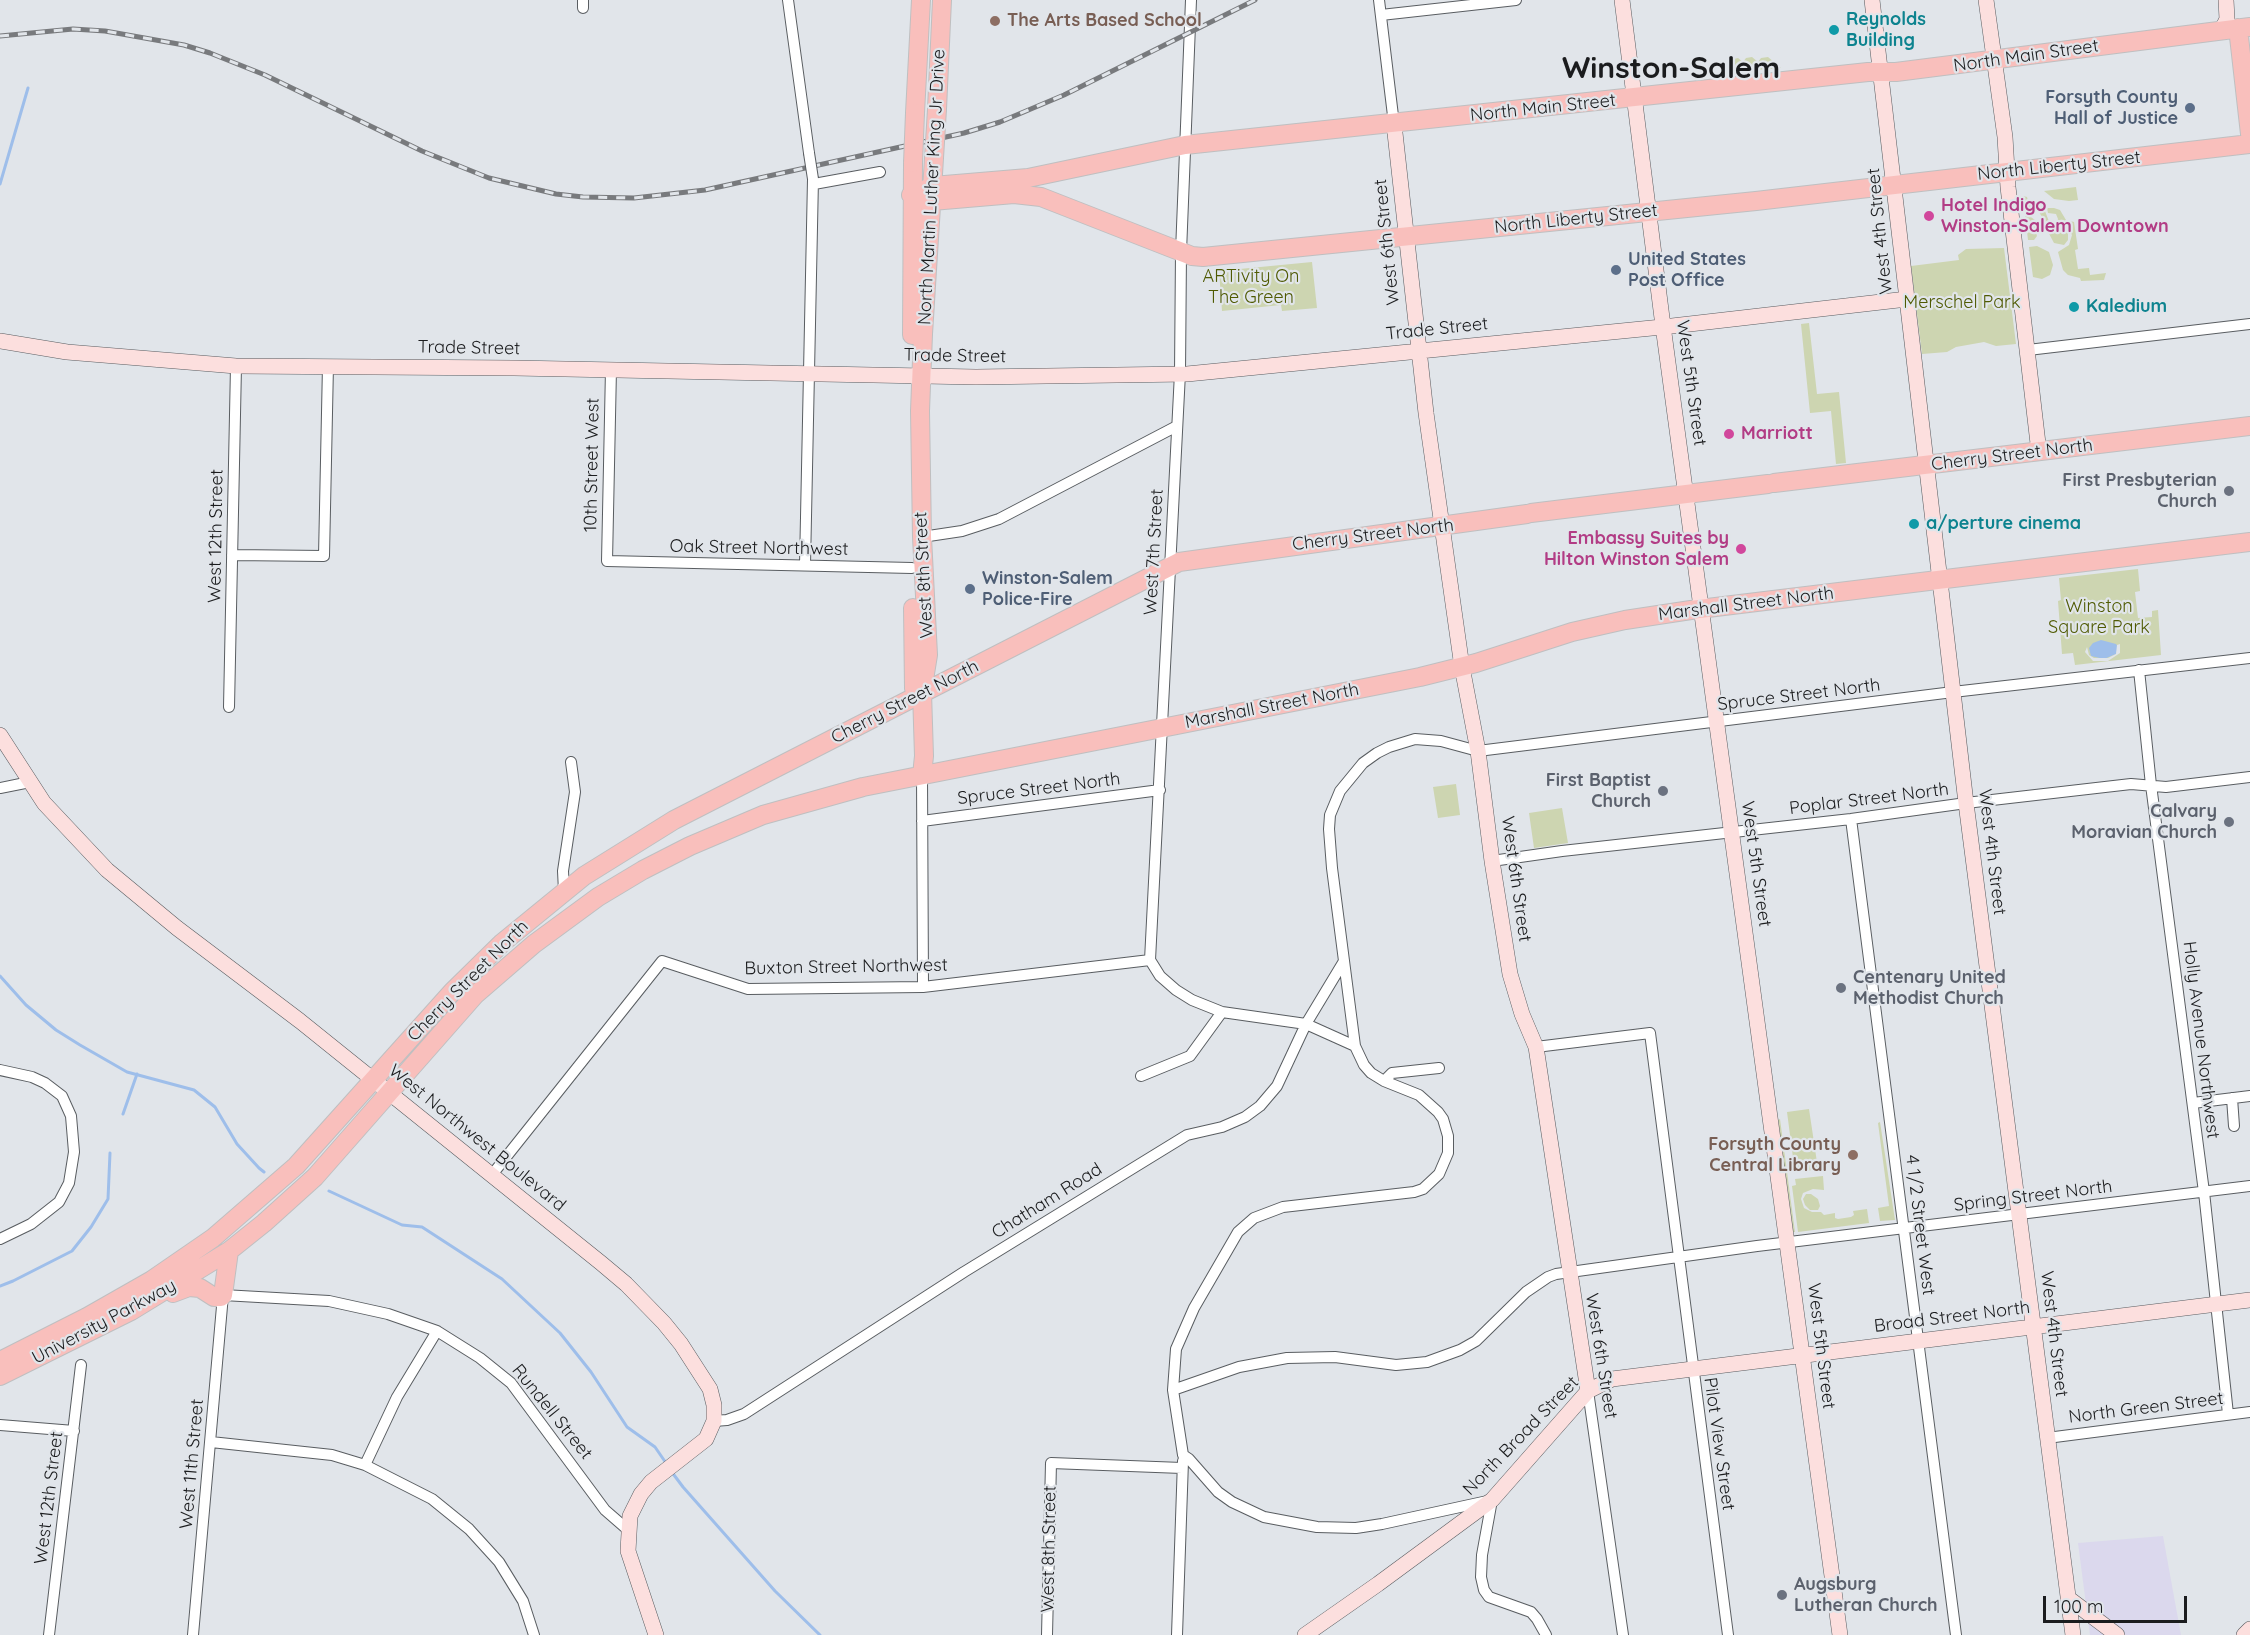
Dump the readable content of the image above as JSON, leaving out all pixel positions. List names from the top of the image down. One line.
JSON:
{"streets":{"main road":["North Main Street","North Liberty Street","North Martin Luther King Jr Drive","West 4th Street","West 6th Street","Trade Street","West 5th Street","Cherry Street North","West 8th Street","Marshall Street North","West Northwest Boulevard","Broad Street North","University Parkway","North Broad Street"],"street":["10th Street West","West 12th Street","Oak Street Northwest","West 7th Street","Spruce Street North","Poplar Street North","Buxton Street Northwest","Holly Avenue Northwest","Spring Street North","Chatham Road","4 1/2 Street West","North Green Street","Rundell Street","Pilot View Street","West 11th Street"]},"crossings":[["North Main Street","North Liberty Street"],["North Main Street","North Martin Luther King Jr Drive"],["North Main Street","West 4th Street"],["North Main Street","West 6th Street"],["North Main Street","West 5th Street"],["North Main Street","West 7th Street"],["North Liberty Street","North Martin Luther King Jr Drive"],["North Liberty Street","West 4th Street"],["North Liberty Street","West 6th Street"],["North Liberty Street","West 5th Street"],["North Liberty Street","West 7th Street"],["North Martin Luther King Jr Drive","Trade Street"],["North Martin Luther King Jr Drive","West 8th Street"],["West 4th Street","Trade Street"],["West 4th Street","Cherry Street North"],["West 4th Street","Marshall Street North"],["West 4th Street","Spruce Street North"],["West 4th Street","Poplar Street North"],["West 4th Street","Spring Street North"],["West 4th Street","Broad Street North"],["West 4th Street","North Green Street"],["West 6th Street","Trade Street"],["West 6th Street","Cherry Street North"],["West 6th Street","Marshall Street North"],["West 6th Street","Spruce Street North"],["West 6th Street","Poplar Street North"],["West 6th Street","Spring Street North"],["West 6th Street","North Broad Street"],["West 6th Street","Pilot View Street"],["Trade Street","West 5th Street"],["Trade Street","10th Street West"],["Trade Street","West 12th Street"],["Trade Street","West 7th Street"],["Trade Street","West 8th Street"],["West 5th Street","Cherry Street North"],["West 5th Street","Marshall Street North"],["West 5th Street","Spruce Street North"],["West 5th Street","Poplar Street North"],["West 5th Street","Spring Street North"],["West 5th Street","Broad Street North"],["West 5th Street","North Broad Street"],["Cherry Street North","West 7th Street"],["Cherry Street North","West 8th Street"],["Cherry Street North","West Northwest Boulevard"],["Cherry Street North","University Parkway"],["10th Street West","Oak Street Northwest"],["Oak Street Northwest","West 8th Street"],["West 7th Street","Marshall Street North"],["West 7th Street","Spruce Street North"],["West 7th Street","Buxton Street Northwest"],["West 8th Street","Marshall Street North"],["West 8th Street","Spruce Street North"],["West 8th Street","Buxton Street Northwest"],["Marshall Street North","West Northwest Boulevard"],["Marshall Street North","University Parkway"],["Spruce Street North","Holly Avenue Northwest"],["Spruce Street North","Chatham Road"],["Poplar Street North","Holly Avenue Northwest"],["Poplar Street North","4 1/2 Street West"],["Buxton Street Northwest","West Northwest Boulevard"],["Holly Avenue Northwest","Spring Street North"],["Holly Avenue Northwest","Broad Street North"],["Holly Avenue Northwest","North Green Street"],["West Northwest Boulevard","Chatham Road"],["West Northwest Boulevard","University Parkway"],["Spring Street North","4 1/2 Street West"],["Spring Street North","Pilot View Street"],["4 1/2 Street West","Broad Street North"],["Broad Street North","North Broad Street"],["Rundell Street","West 11th Street"],["North Broad Street","Pilot View Street"]],"districts":["Winston-Salem"],"parks":["ARTivity On The Green","Merschel Park","Winston Square Park"],"places":["The Arts Based School","Reynolds Building","Forsyth County Hall of Justice","Hotel Indigo Winston-Salem Downtown","United States Post Office","Kaledium","Marriott","First Presbyterian Church","a/perture cinema","Embassy Suites by Hilton Winston Salem","Winston-Salem Police-Fire","First Baptist Church","Calvary Moravian Church","Centenary United Methodist Church","Forsyth County Central Library","Augsburg Lutheran Church"],"scale_bar":"100 m"}
